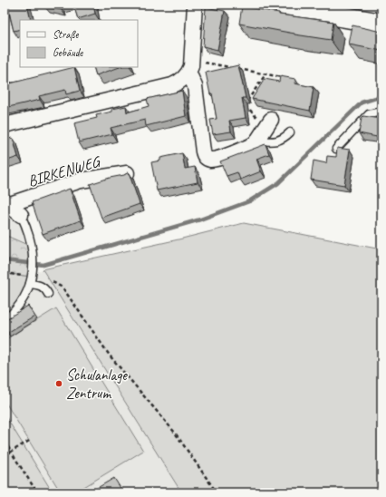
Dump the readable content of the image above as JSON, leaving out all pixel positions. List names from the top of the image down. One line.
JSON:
{"streets":{"street":["BIRKENWEG"]},"places":["Schulanlage Zentrum"],"legend":["Straße","Gebäude"]}
